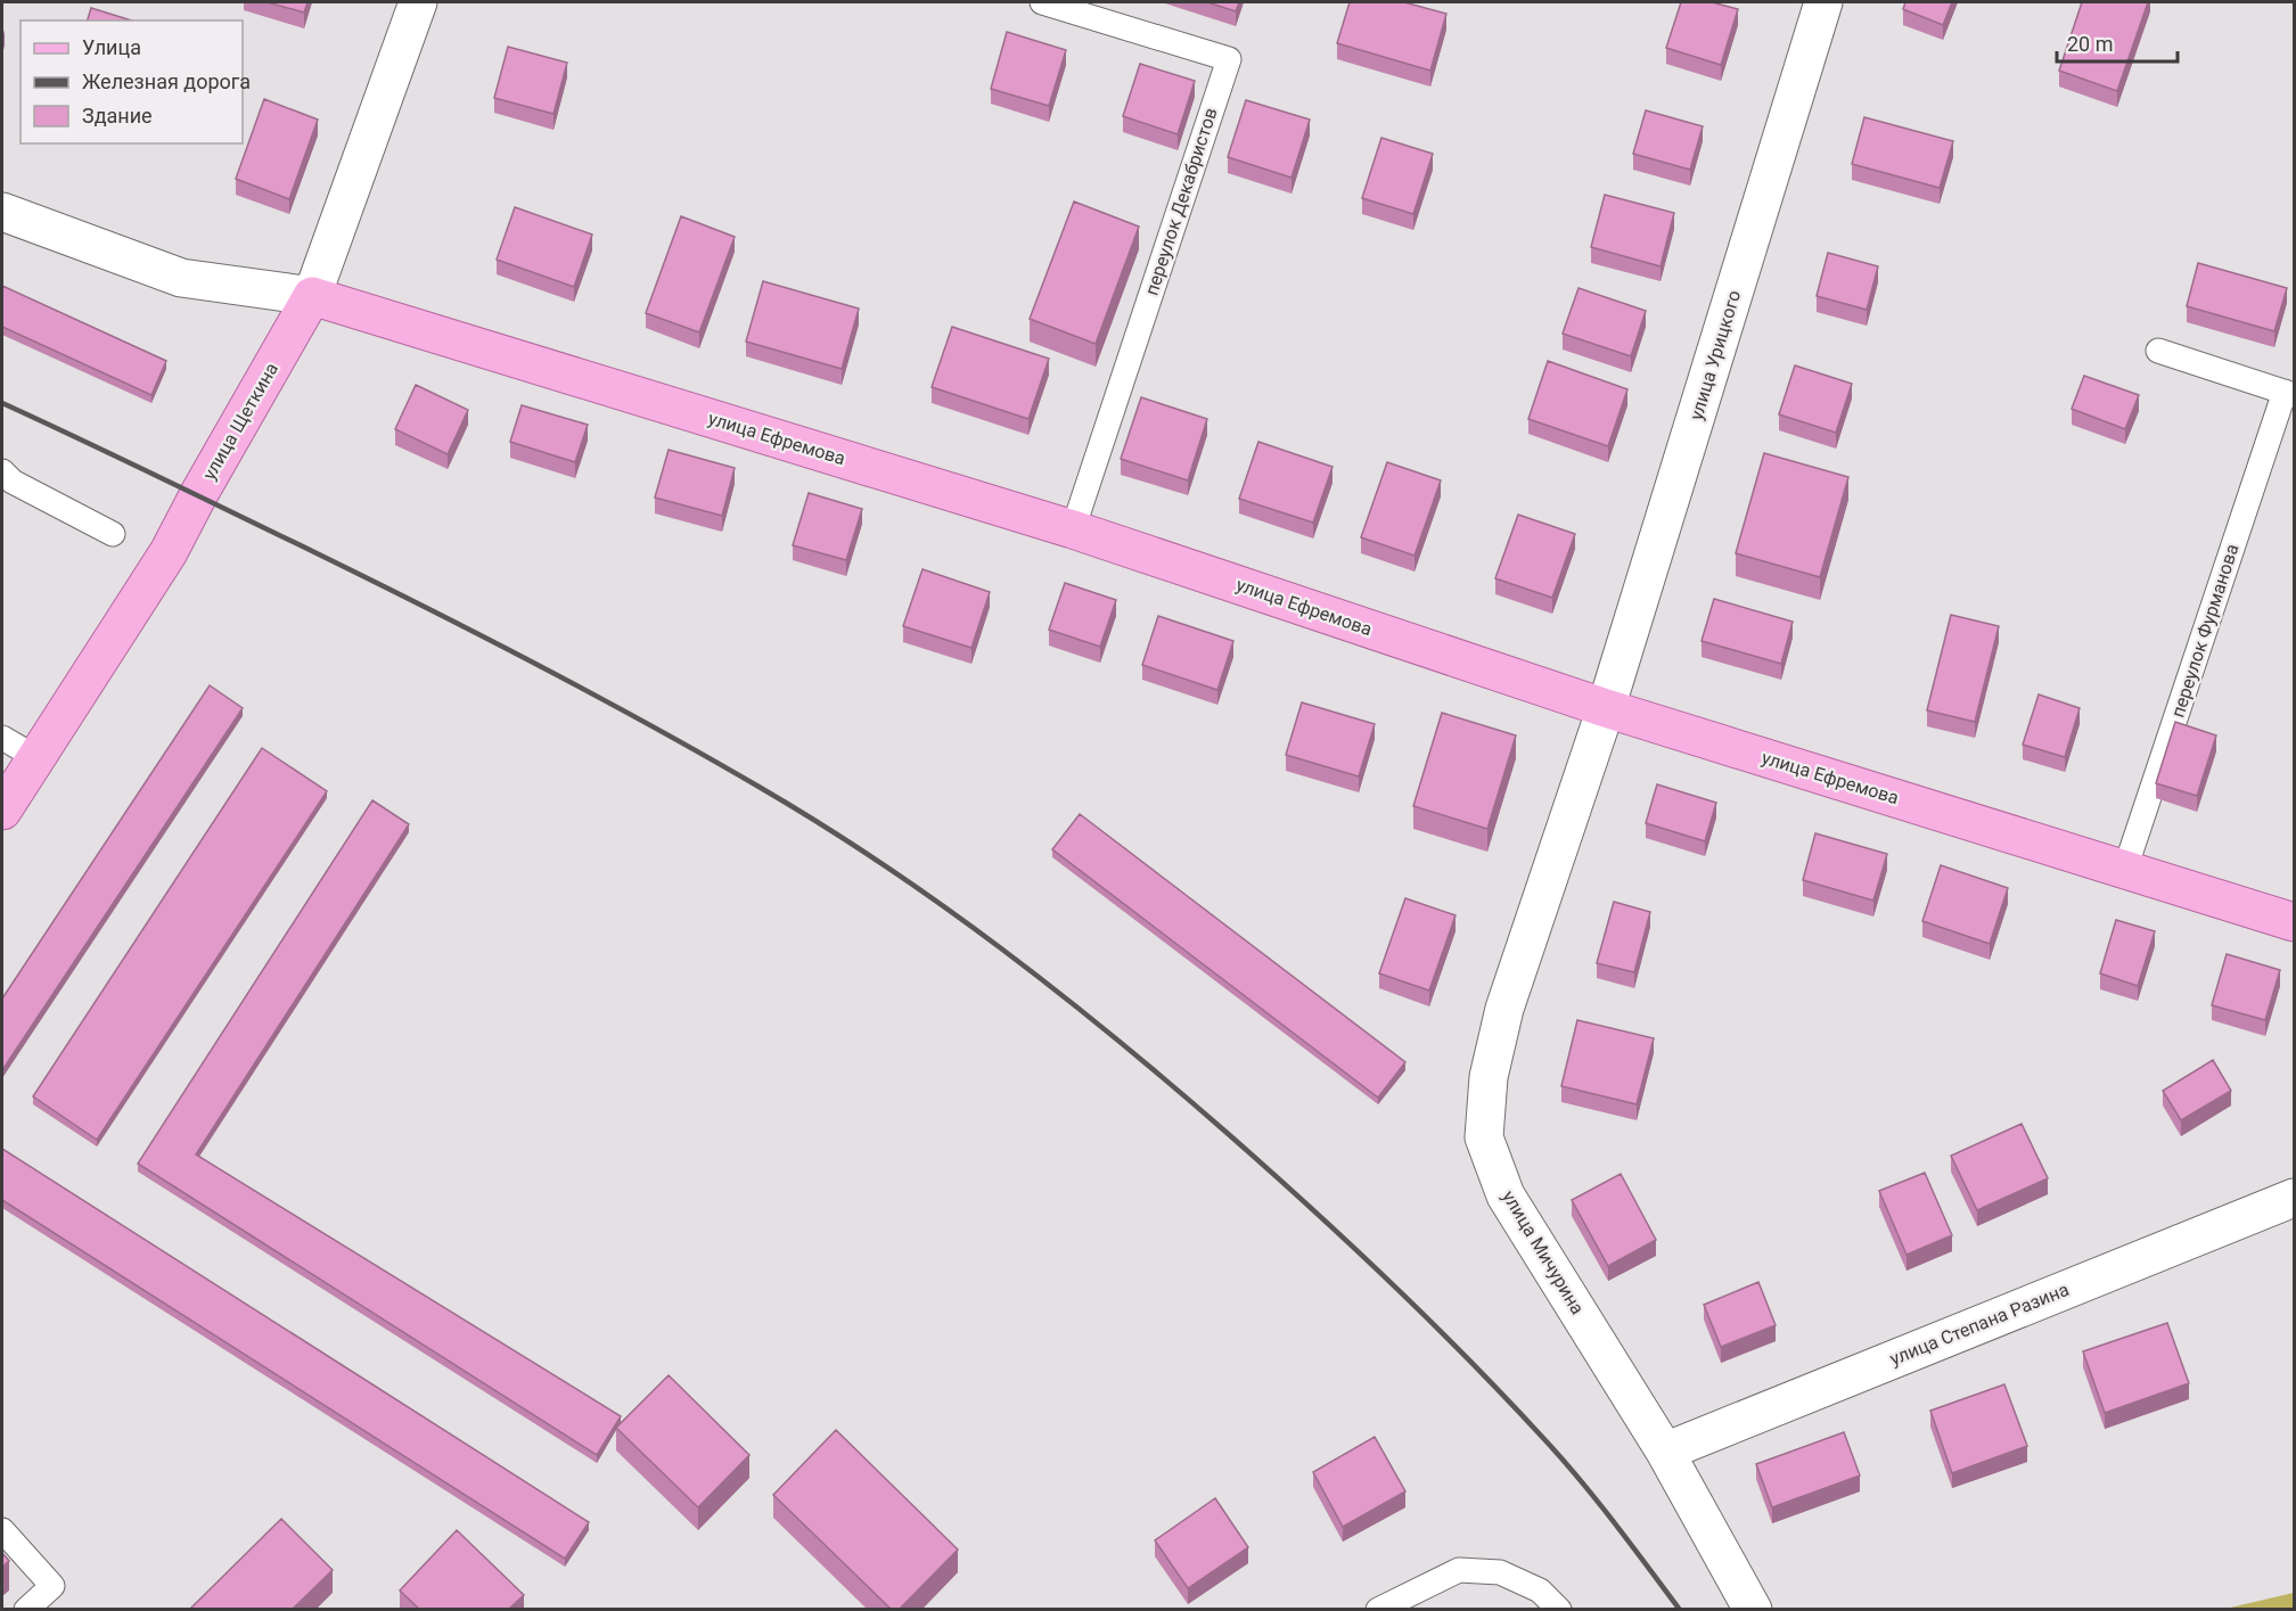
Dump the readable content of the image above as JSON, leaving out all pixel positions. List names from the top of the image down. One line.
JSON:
{"streets":{"main road":["улица Щеткина","улица Ефремова"],"street":["улица Урицкого","улица Мичурина","улица Степана Разина"],"lane":["переулок Декабристов","переулок Фурманова"]},"crossings":[["переулок Декабристов","улица Ефремова"],["улица Урицкого","улица Ефремова"],["улица Урицкого","улица Мичурина"],["улица Щеткина","улица Ефремова"],["улица Ефремова","переулок Фурманова"],["улица Ефремова","улица Мичурина"],["улица Мичурина","улица Степана Разина"]],"legend":["Улица","Железная дорога","Здание"],"scale_bar":"20 m"}
